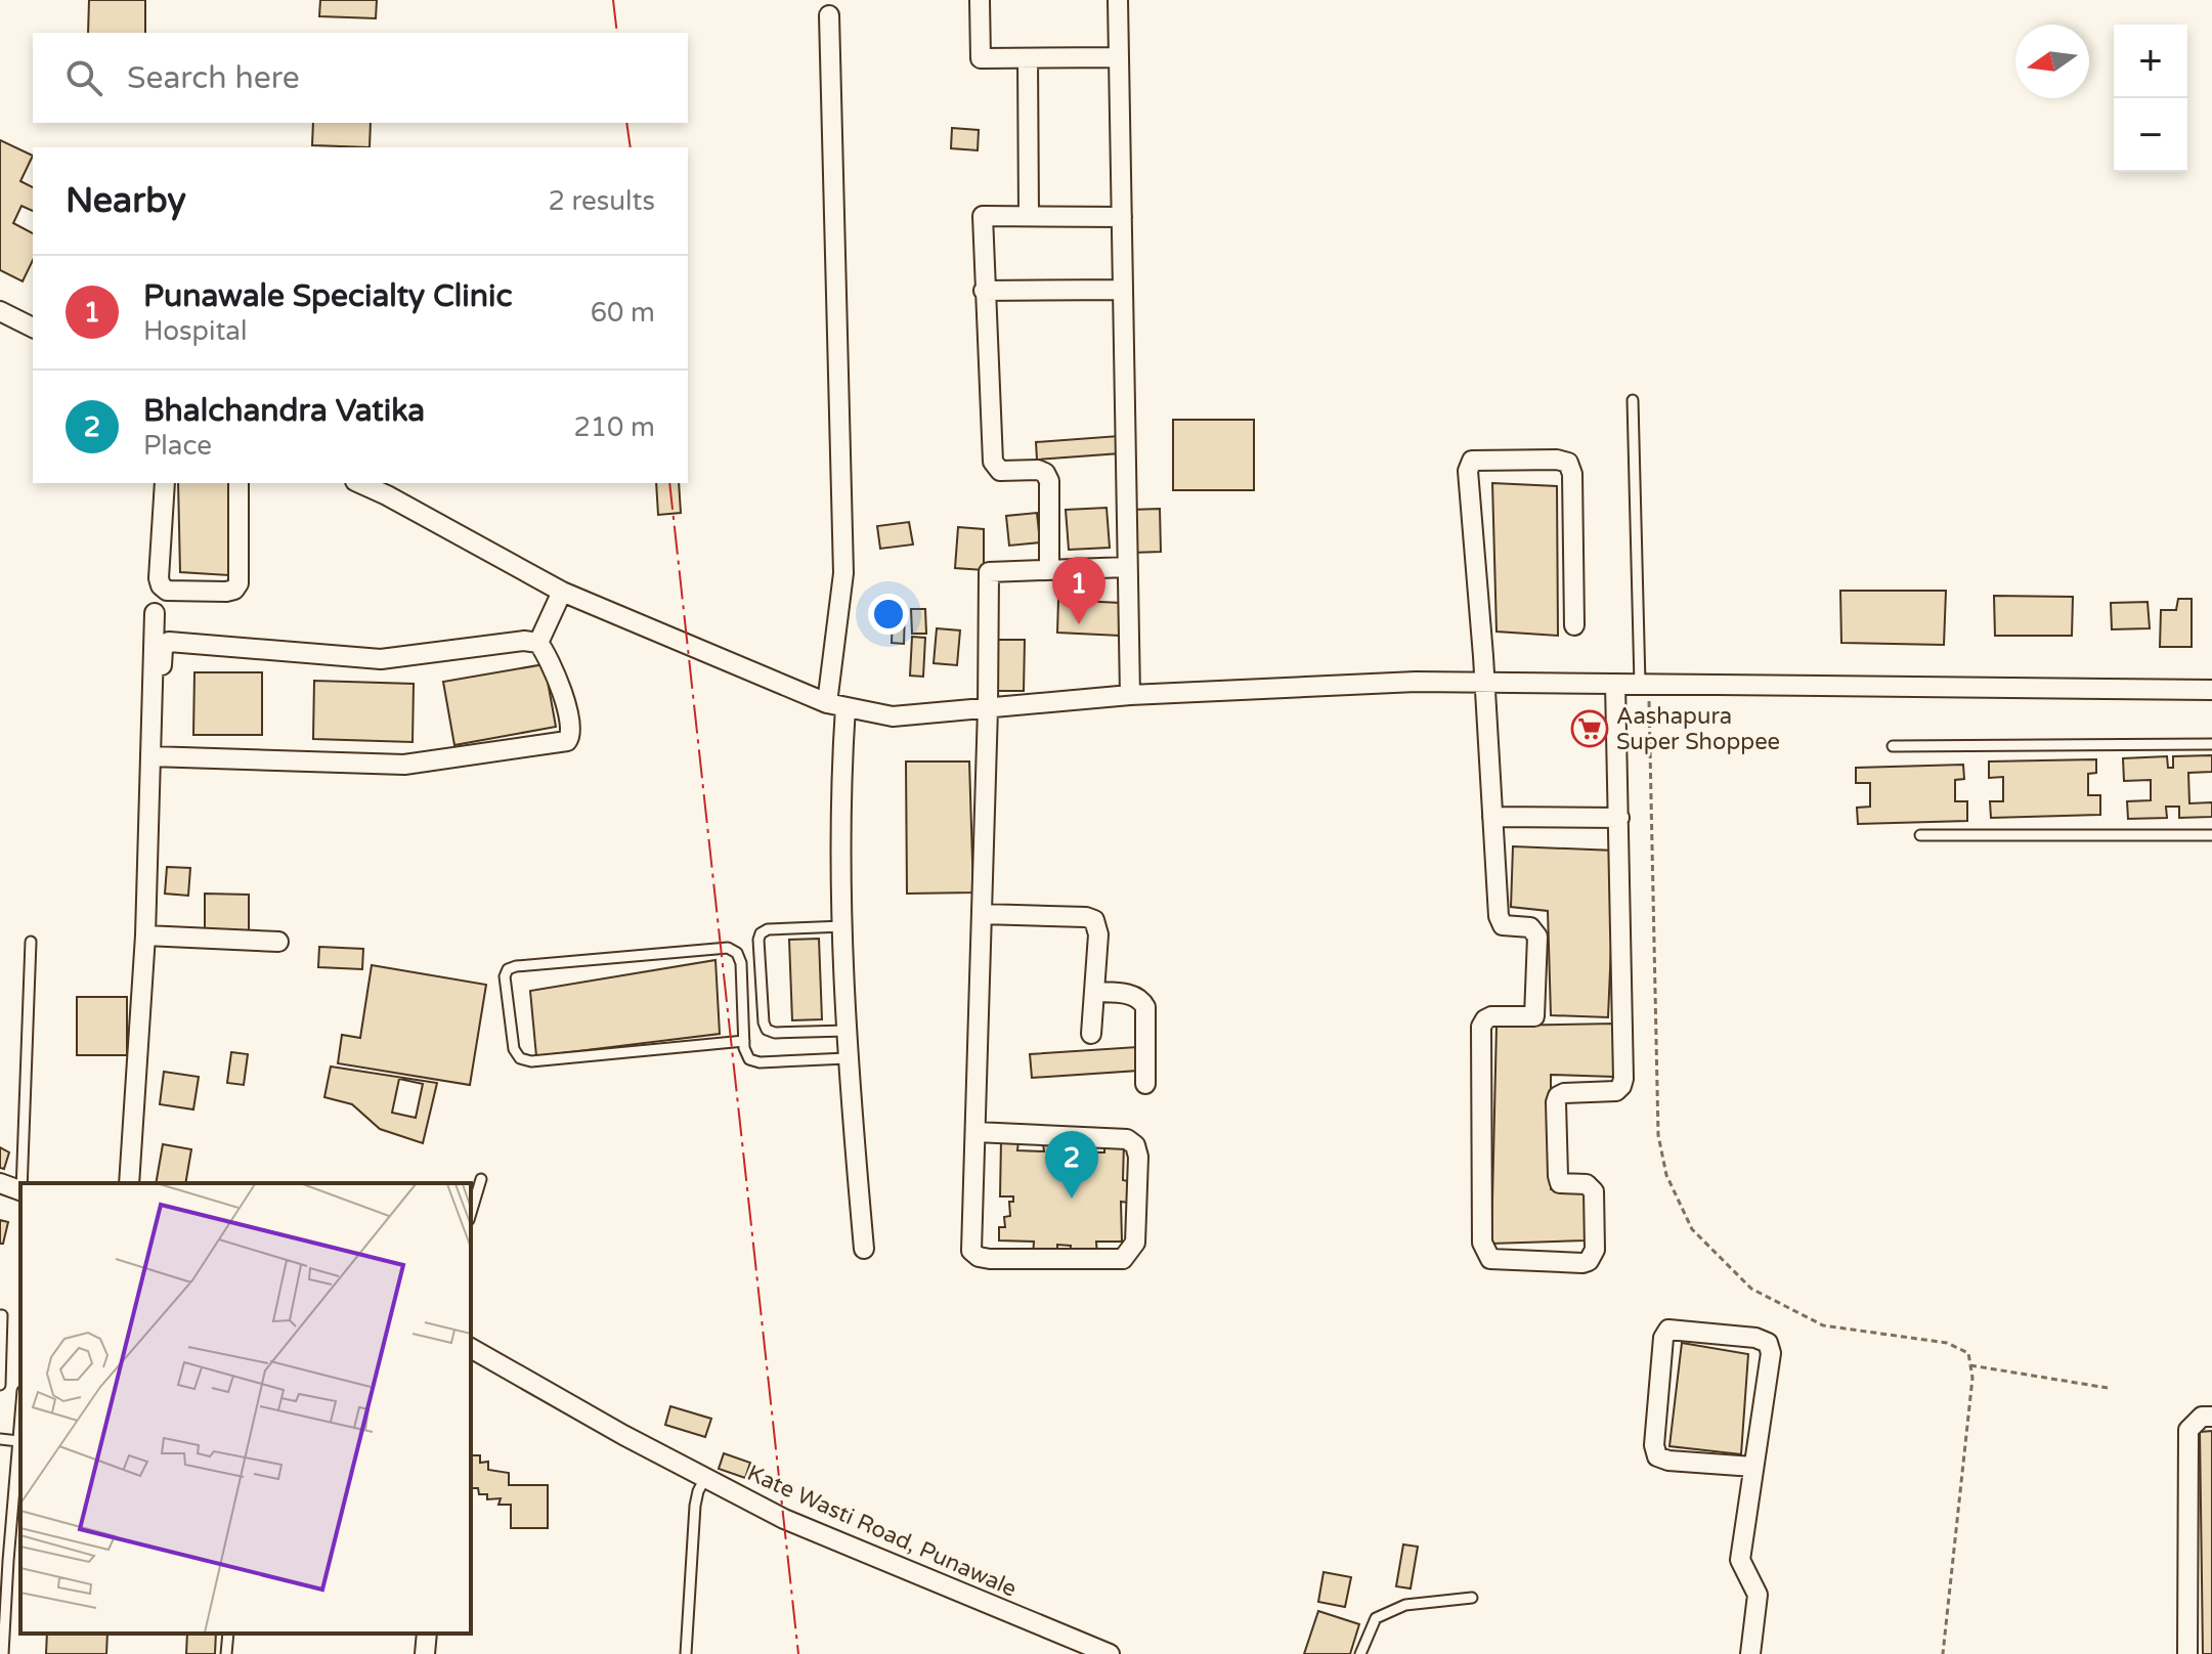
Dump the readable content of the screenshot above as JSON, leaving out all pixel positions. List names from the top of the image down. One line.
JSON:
{"streets":{"street":["Kate Wasti Road, Punawale"]},"places":{"supermarket":["Aashapura Super Shoppee"]},"north":"left","page":{"map_buttons":["+","−"],"search":"Search here","heading":["Nearby","2 results"],"list":[{"mark":"1","name":"Punawale Specialty Clinic","note":"Hospital","value":"60 m"},{"mark":"2","name":"Bhalchandra Vatika","note":"Place","value":"210 m"}],"pins":["1","2"]}}
